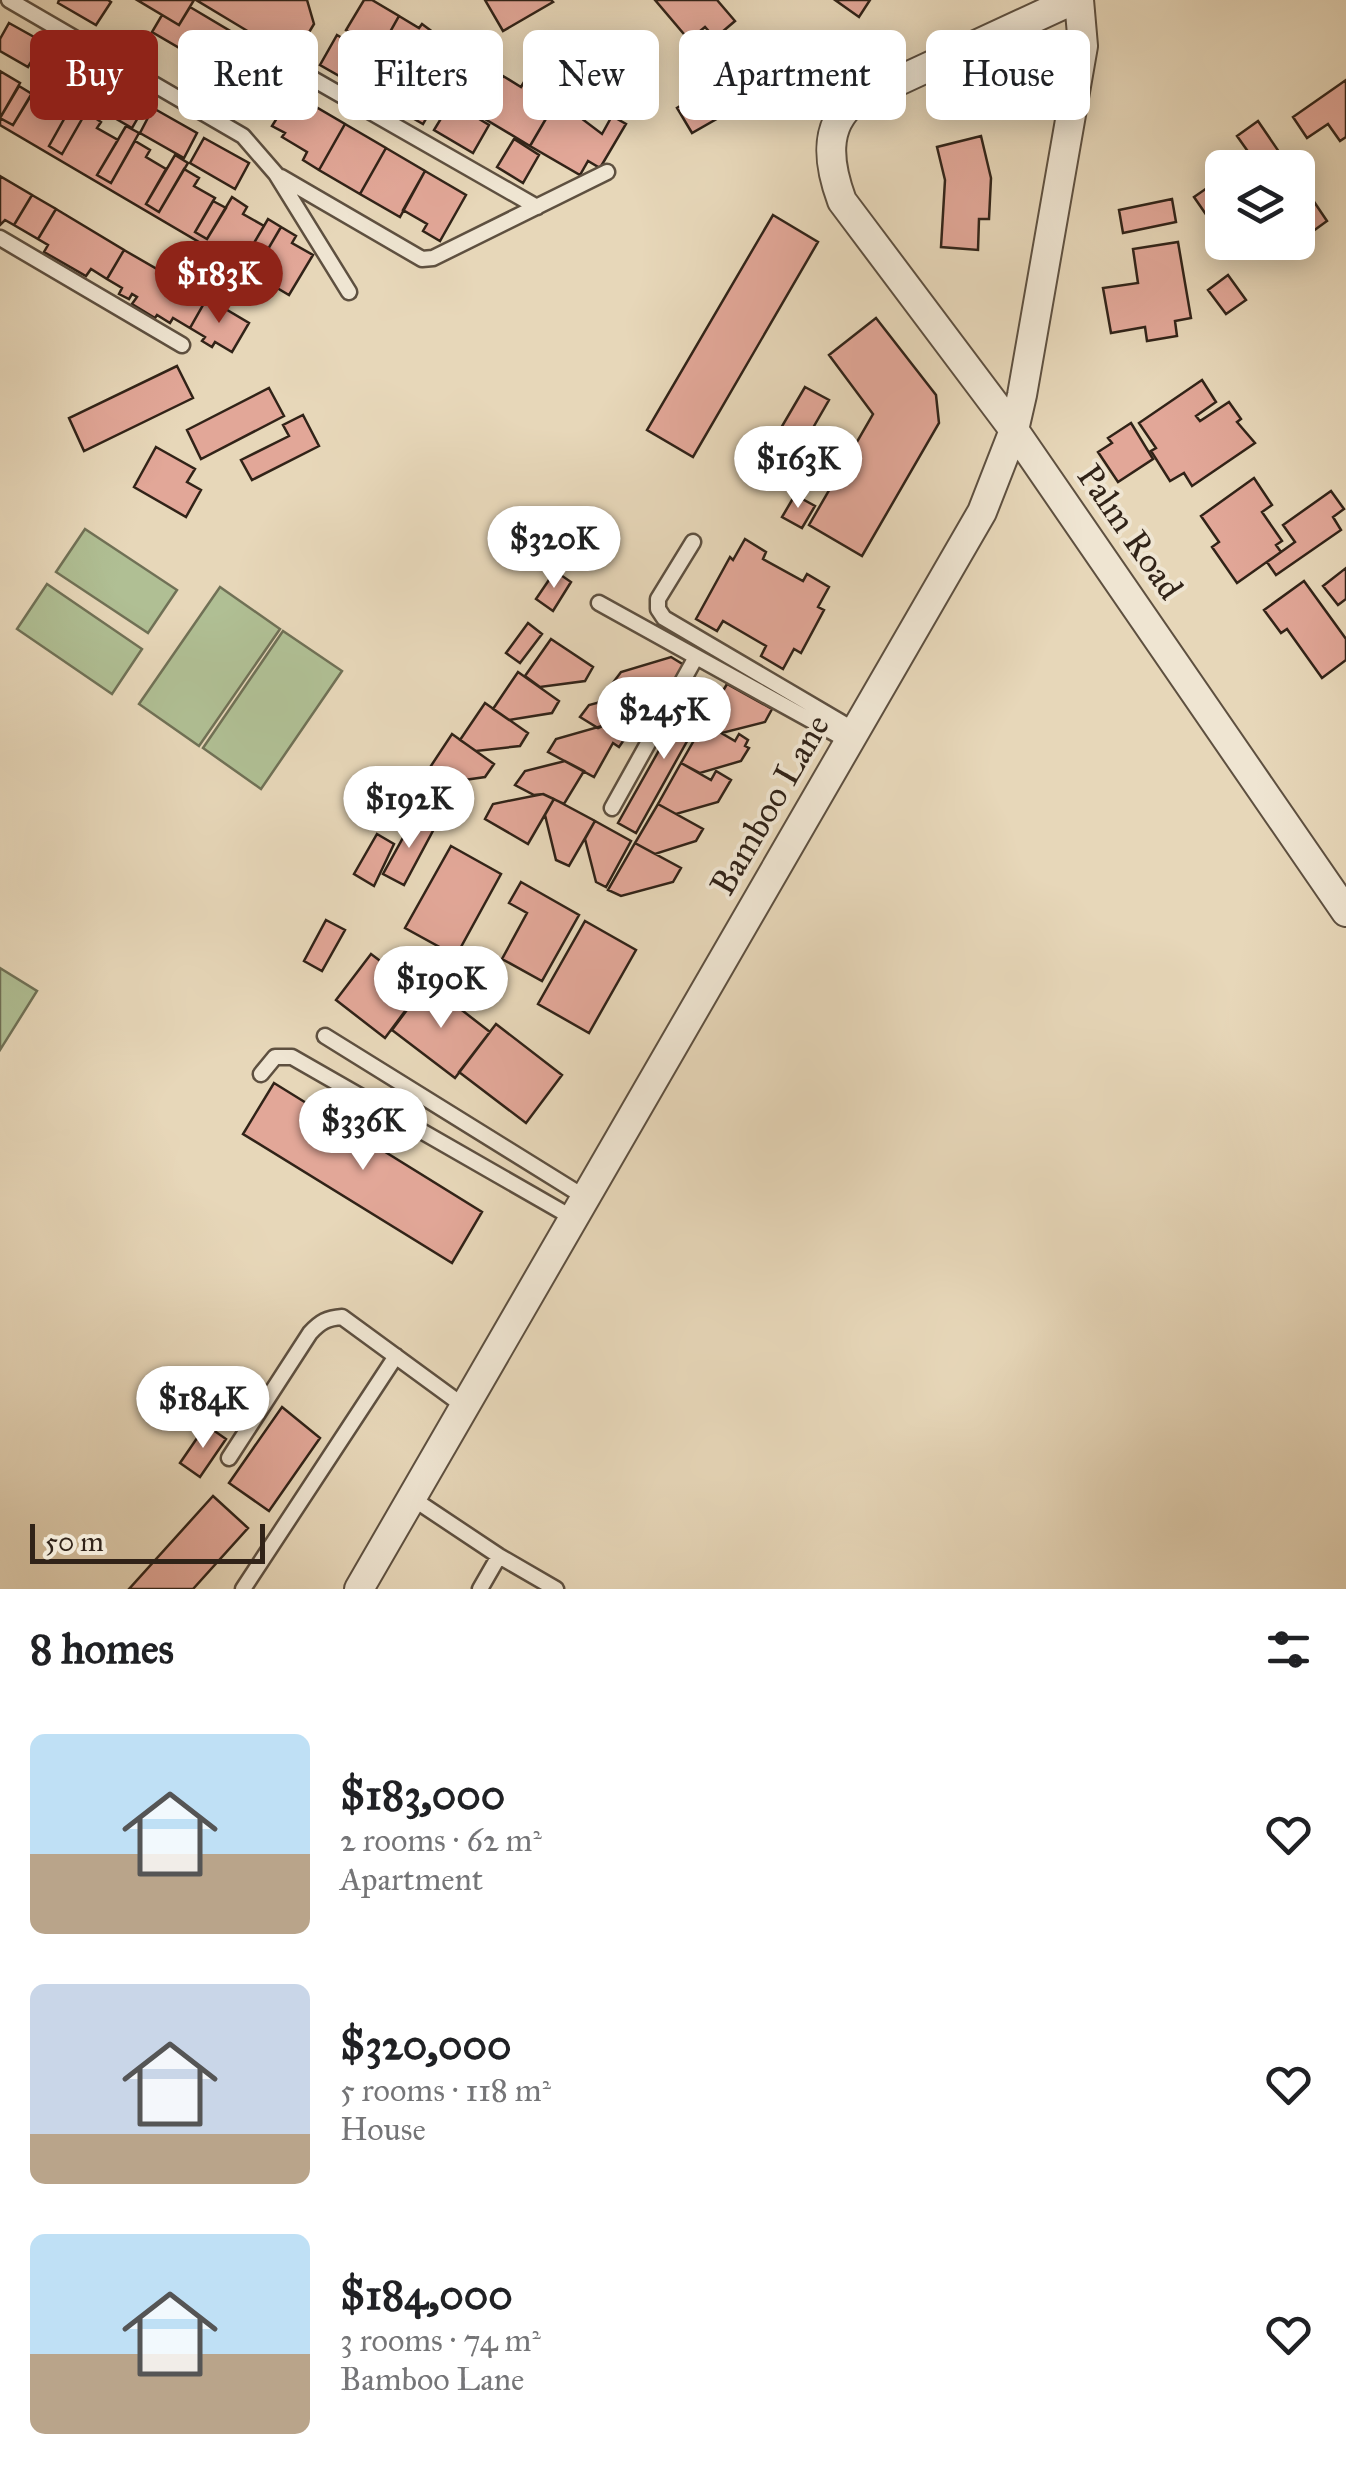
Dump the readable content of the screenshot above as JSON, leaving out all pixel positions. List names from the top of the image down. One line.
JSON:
{"streets":{"street":["Palm Road","Bamboo Lane"]},"crossings":[["Palm Road","Bamboo Lane"]],"scale_bar":"50 m","page":{"chip":["Buy","Rent","Filters","New","Apartment","House"],"price":["$183K","$163K","$320K","$245K","$192K","$190K","$336K","$184K"],"scale":"50 m","heading":"8 homes","list":[{"name":"$183,000","note":"2 rooms · 62 m² · Apartment"},{"name":"$320,000","note":"5 rooms · 118 m² · House"},{"name":"$184,000","note":"3 rooms · 74 m² · Bamboo Lane"}]}}
